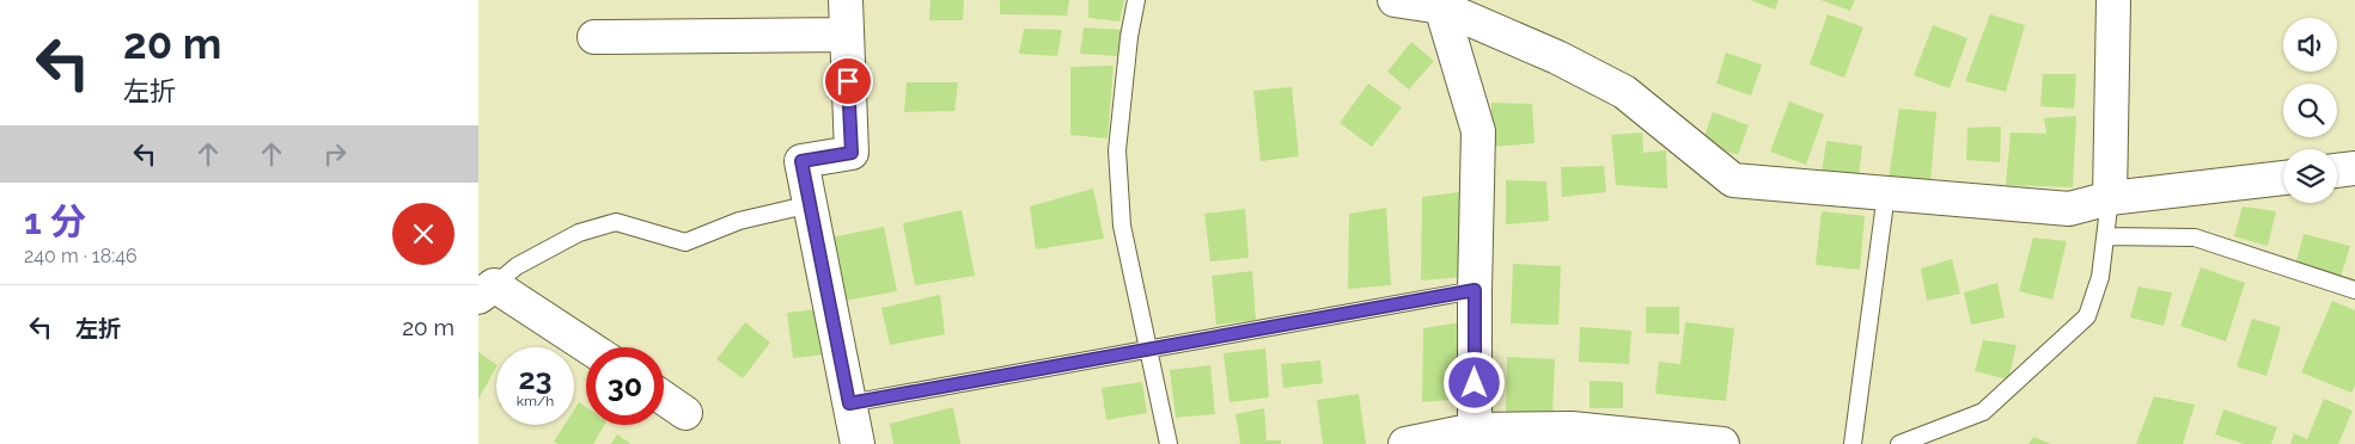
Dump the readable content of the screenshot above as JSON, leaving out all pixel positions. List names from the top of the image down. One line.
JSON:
{"page":{"turn":["20 m","左折"],"heading":["1 分","240 m · 18:46"],"list":[{"name":"左折","value":"20 m"}],"speed":"23 km/h","limit":"30"}}
